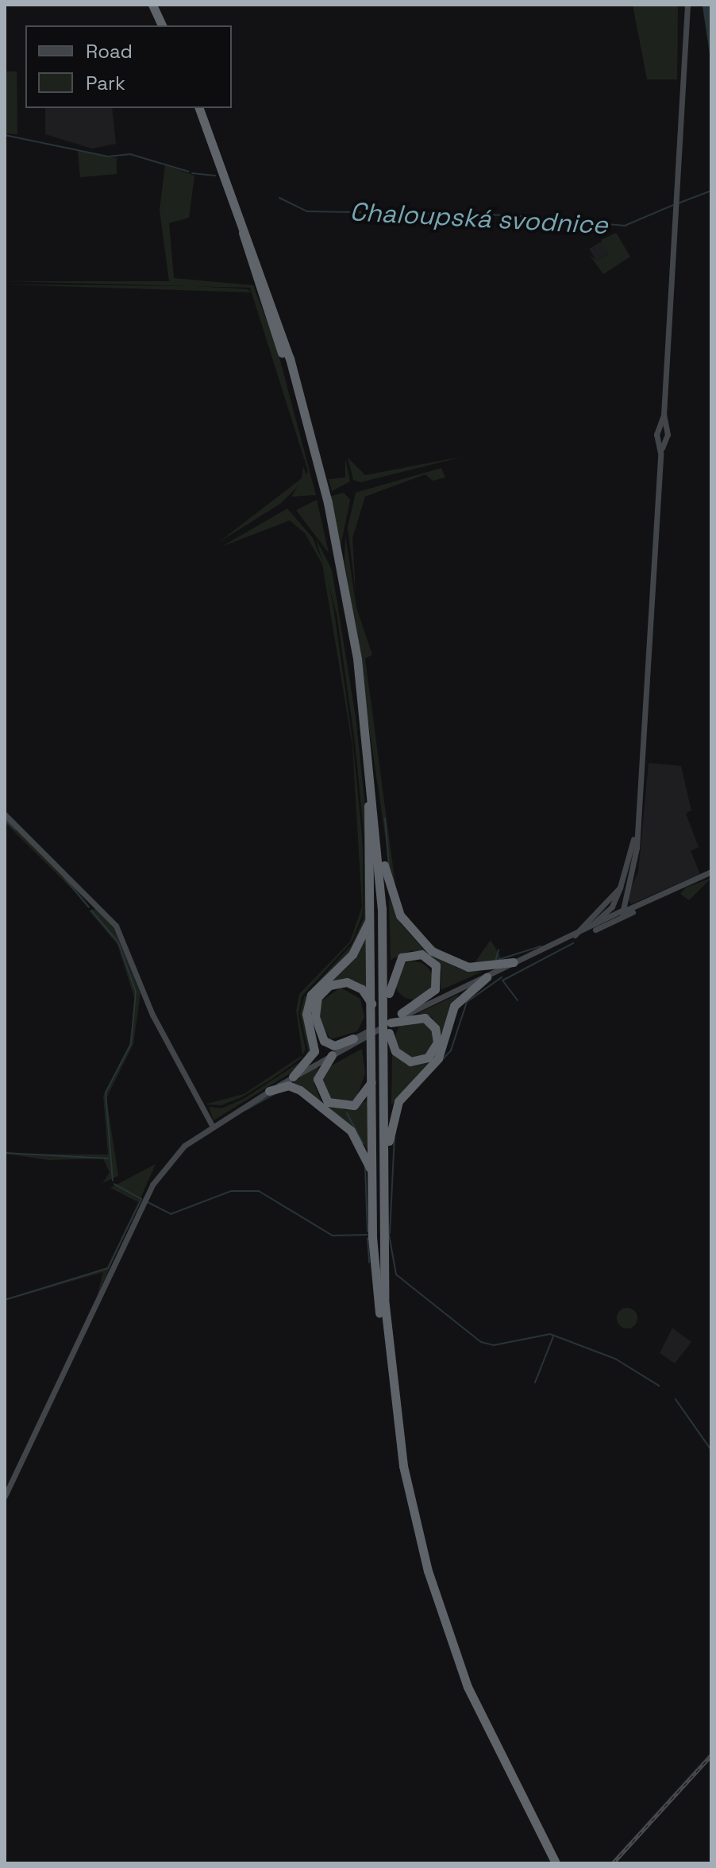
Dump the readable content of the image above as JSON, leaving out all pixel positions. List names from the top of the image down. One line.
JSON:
{"water":["Chaloupská svodnice"],"legend":["Road","Park"]}
